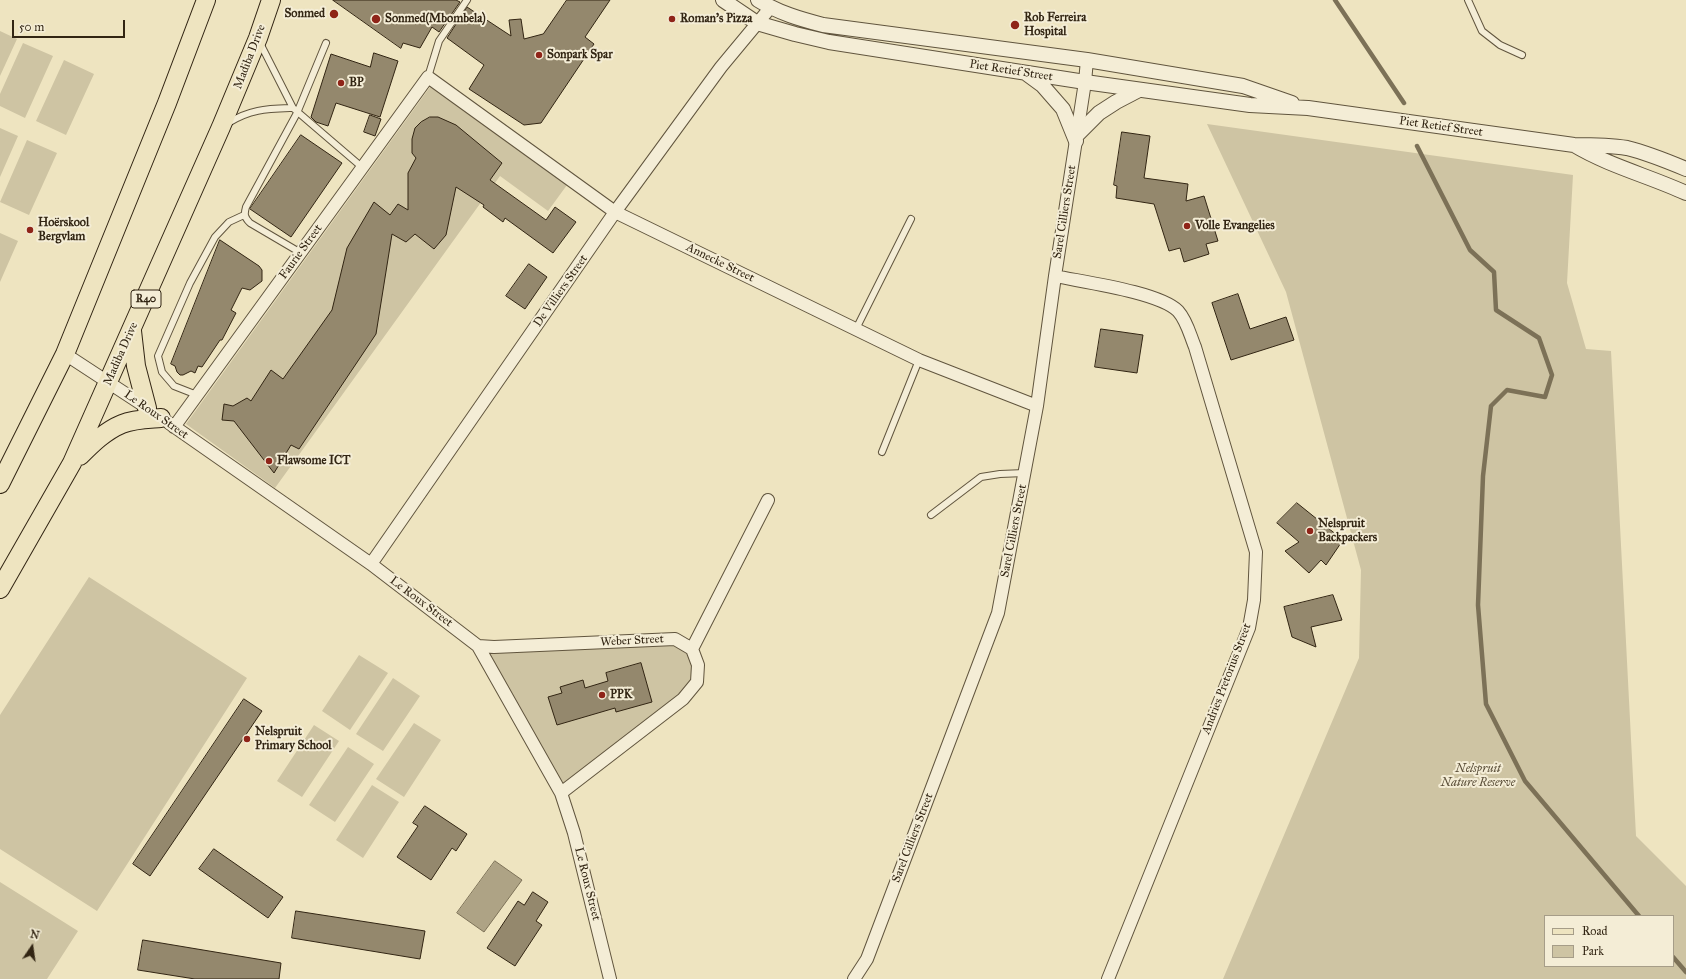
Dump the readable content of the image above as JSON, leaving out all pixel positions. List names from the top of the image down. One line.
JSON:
{"streets":{"main road":["Madiba Drive","R40"],"street":["Piet Retief Street","Sarel Cilliers Street","Faurie Street","Annecke Street","De Villiers Street","Le Roux Street","Weber Street","Andries Pretorius Street"]},"crossings":[["Madiba Drive","Le Roux Street"],["Piet Retief Street","Sarel Cilliers Street"],["Piet Retief Street","De Villiers Street"],["Sarel Cilliers Street","Annecke Street"],["Sarel Cilliers Street","Andries Pretorius Street"],["Faurie Street","Annecke Street"],["Faurie Street","Le Roux Street"],["Annecke Street","De Villiers Street"],["De Villiers Street","Le Roux Street"],["Le Roux Street","Weber Street"]],"parks":["Nelspruit Nature Reserve"],"places":["Sonmed","Sonmed(Mbombela)","Roman's Pizza","Rob Ferreira Hospital","Sonpark Spar","BP","Volle Evangelies","Hoërskool Bergvlam","Flawsome ICT","Nelspruit Backpackers","PPK","Nelspruit Primary School"],"legend":["Road","Park"],"scale_bar":"50 m","north":"top"}
